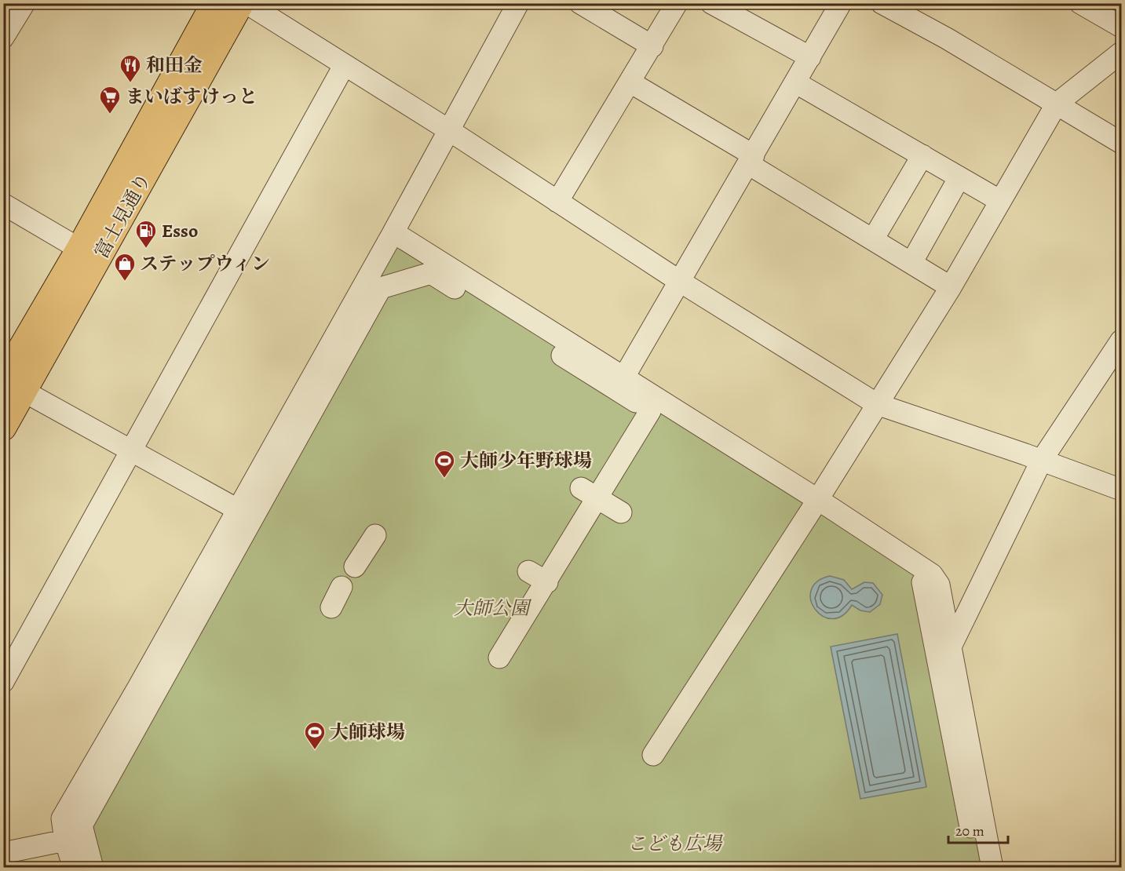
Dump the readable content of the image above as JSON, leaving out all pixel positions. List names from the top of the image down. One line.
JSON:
{"streets":{"highway":["富士見通り"]},"parks":["大師公園","こども広場"],"places":{"restaurant":["和田金"],"supermarket":["まいばすけっと"],"fuel station":["Esso"],"shop":["ステップウィン"],"sports":["大師少年野球場","大師球場"]},"scale_bar":"20 m"}
